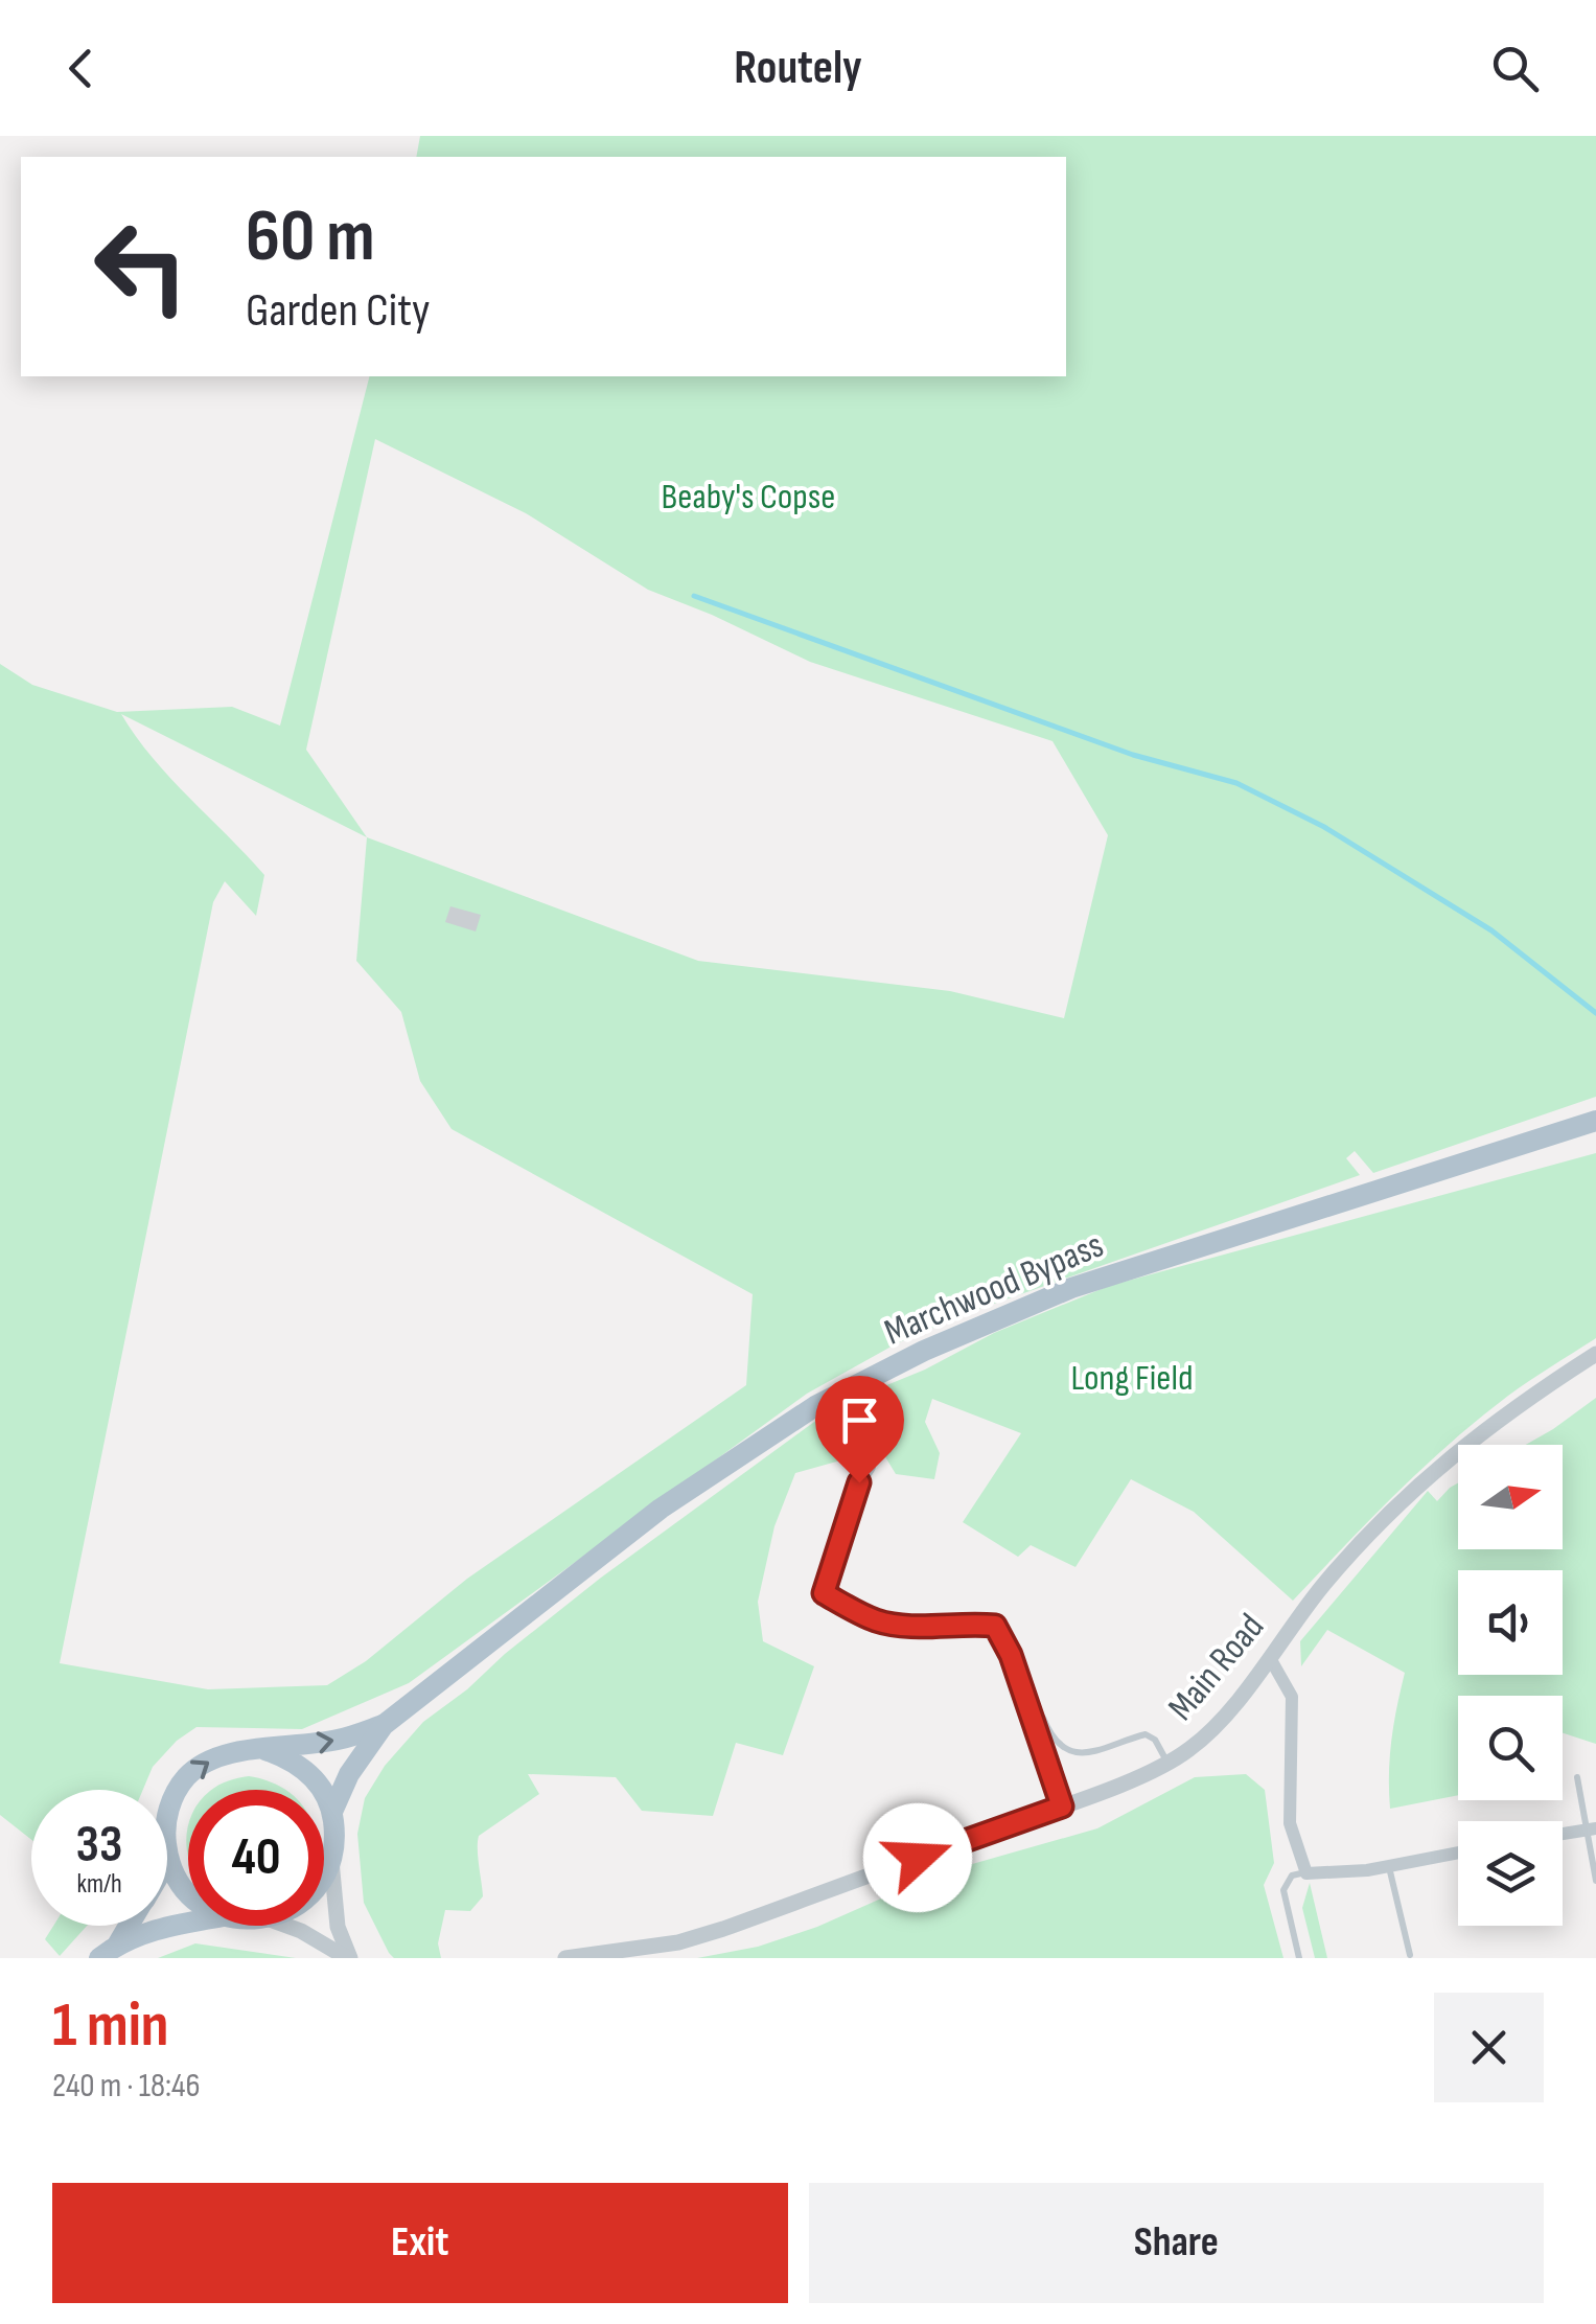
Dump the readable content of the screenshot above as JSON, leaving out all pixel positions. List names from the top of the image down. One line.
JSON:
{"streets":{"main road":["Marchwood Bypass"],"street":["Main Road"]},"parks":["Beaby's Copse","Long Field"],"north":"right","page":{"header":"Routely","turn":["60 m","Garden City"],"speed":"33 km/h","limit":"40","heading":["1 min","240 m · 18:46"],"buttons":["Exit","Share"]}}
